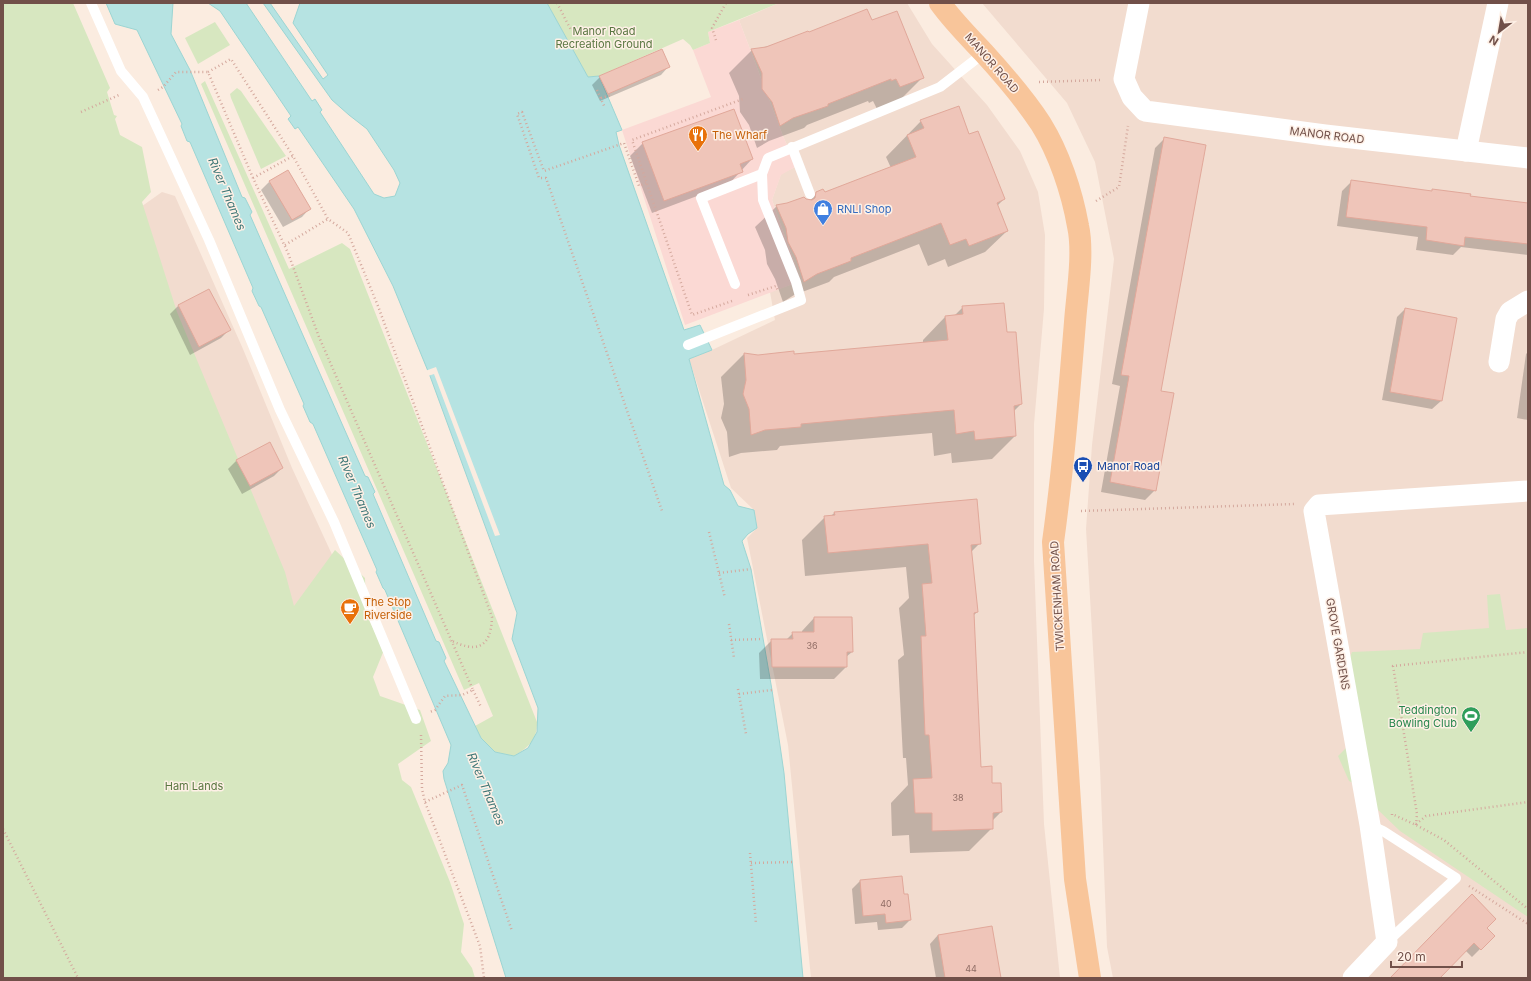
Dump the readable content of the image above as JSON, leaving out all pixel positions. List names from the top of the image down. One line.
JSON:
{"streets":{"main road":["MANOR ROAD","TWICKENHAM ROAD"],"street":["GROVE GARDENS"]},"crossings":[["MANOR ROAD","TWICKENHAM ROAD"]],"water":["River Thames"],"parks":["Manor Road Recreation Ground","Ham Lands"],"places":{"restaurant":["The Wharf"],"shop":["RNLI Shop"],"bus stop":["Manor Road"],"cafe":["The Stop Riverside"],"sports":["Teddington Bowling Club"]},"house_numbers":["36","38","40","44"],"scale_bar":"20 m","north":"bottom left"}
